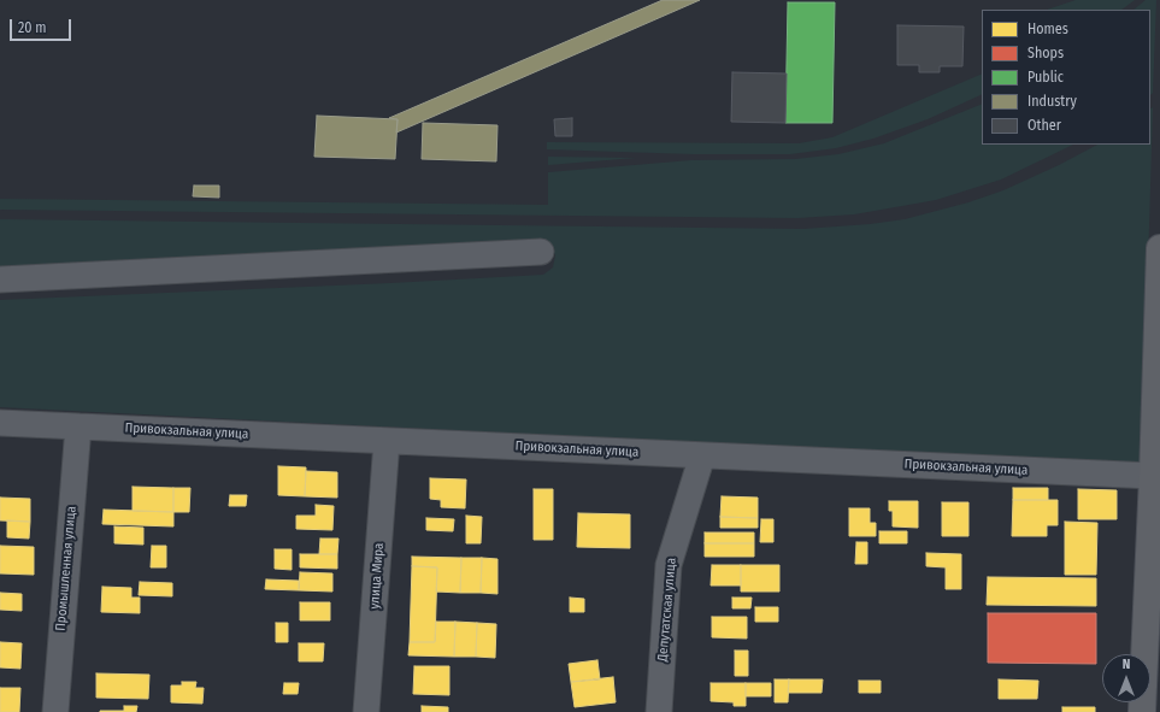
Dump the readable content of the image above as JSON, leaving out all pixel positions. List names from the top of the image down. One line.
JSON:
{"streets":{"street":["Привокзальная улица","Промышленная улица","улица Мира","Депутатская улица"]},"crossings":[["Привокзальная улица","Промышленная улица"],["Привокзальная улица","улица Мира"],["Привокзальная улица","Депутатская улица"]],"legend":["Homes","Shops","Public","Industry","Other"],"scale_bar":"20 m","north":"top"}
